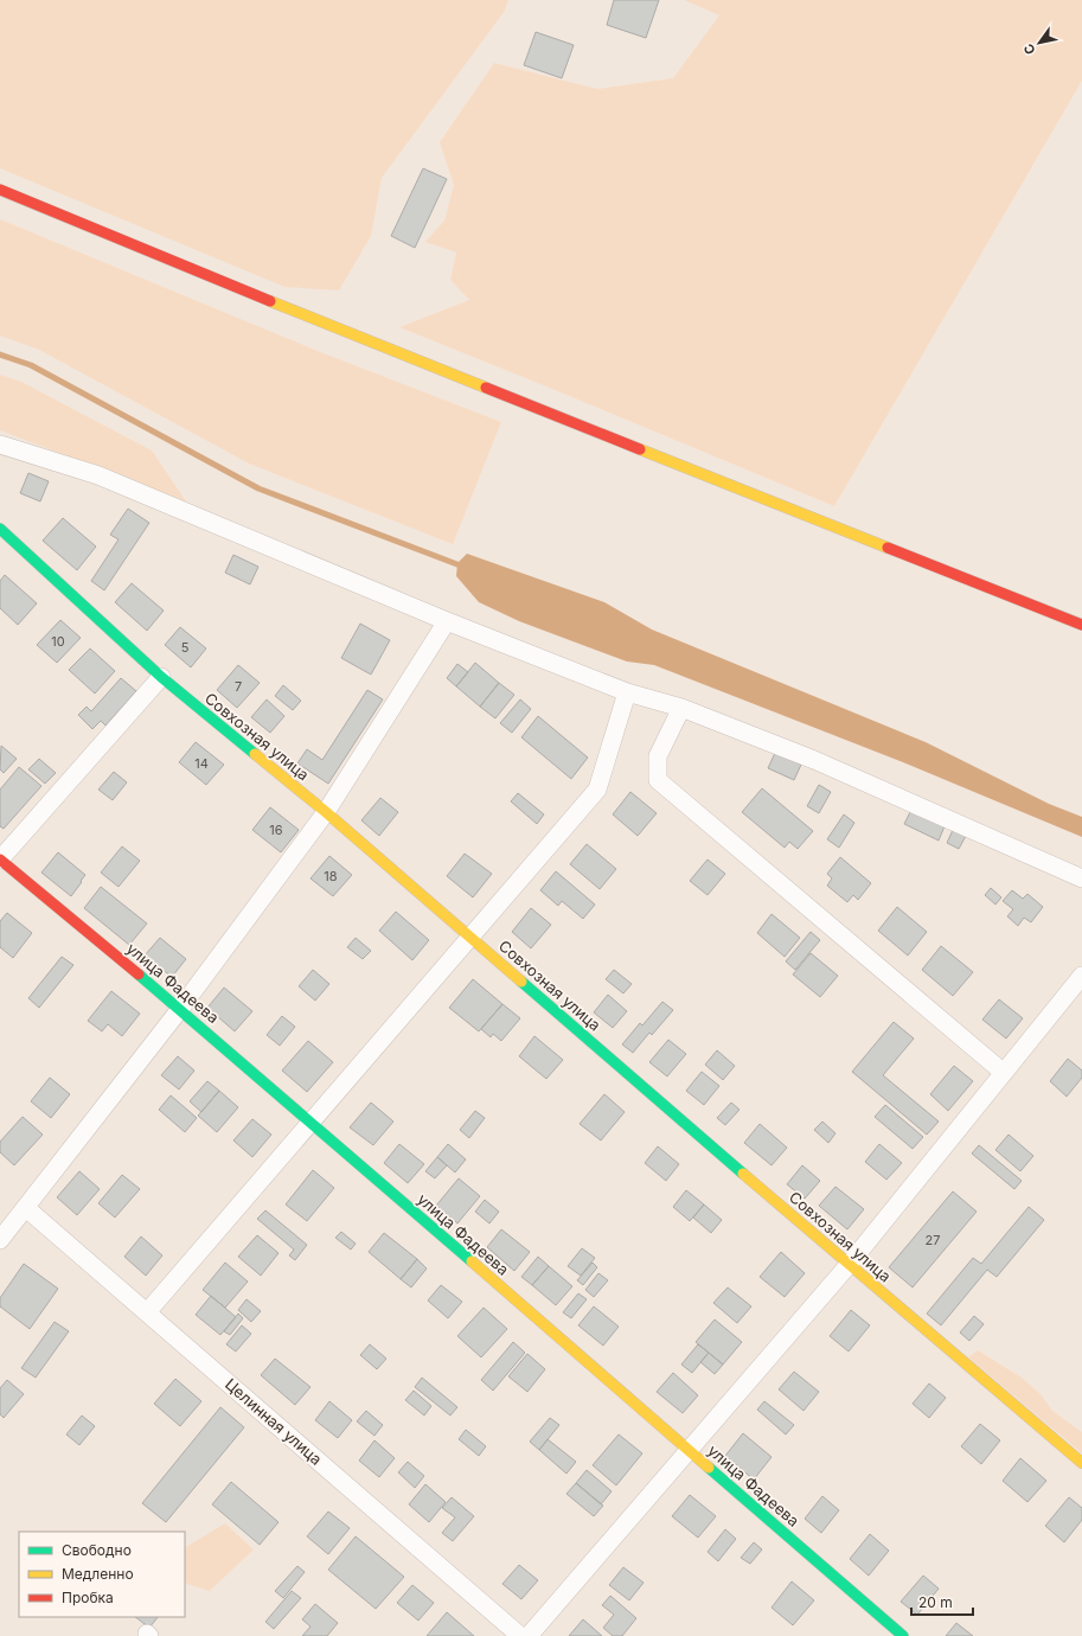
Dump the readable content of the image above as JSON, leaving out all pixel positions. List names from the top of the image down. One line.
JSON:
{"streets":{"street":["Совхозная улица","улица Фадеева","Целинная улица"]},"house_numbers":["10","5","7","14","16","18","27"],"legend":["Свободно","Медленно","Пробка"],"scale_bar":"20 m","north":"bottom left"}
